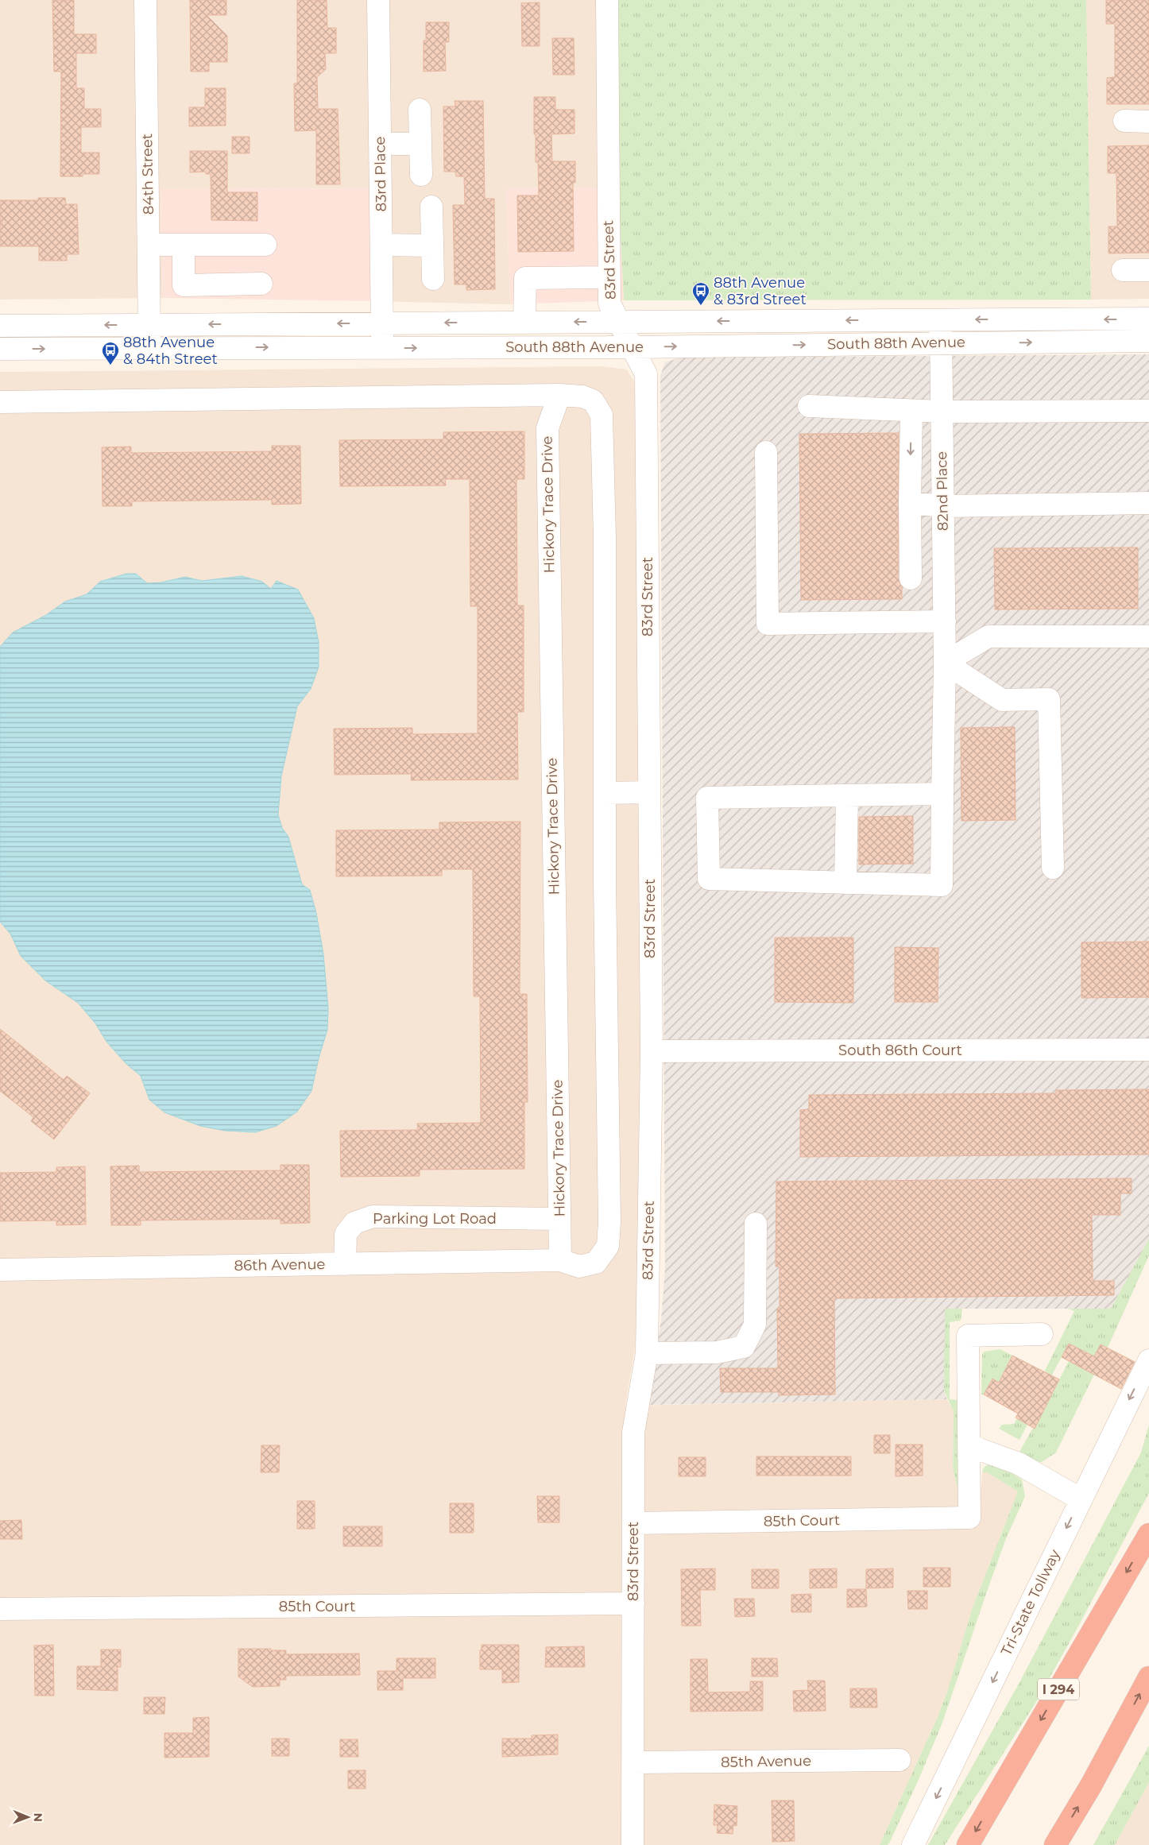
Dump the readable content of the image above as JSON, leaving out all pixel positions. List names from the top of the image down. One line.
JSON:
{"streets":{"highway":["I 294"],"street":["84th Street","83rd Place","83rd Street","South 88th Avenue","82nd Place","Hickory Trace Drive","South 86th Court","Parking Lot Road","86th Avenue","85th Court","Tri-State Tollway","85th Avenue"]},"crossings":[["84th Street","South 88th Avenue"],["83rd Place","South 88th Avenue"],["83rd Street","South 88th Avenue"],["83rd Street","South 86th Court"],["83rd Street","85th Court"],["83rd Street","85th Avenue"],["South 88th Avenue","82nd Place"],["Hickory Trace Drive","Parking Lot Road"],["Hickory Trace Drive","86th Avenue"],["Parking Lot Road","86th Avenue"]],"one_way":["Tri-State Tollway"],"places":{"bus stop":["88th Avenue & 83rd Street","88th Avenue & 84th Street"]},"north":"right"}
